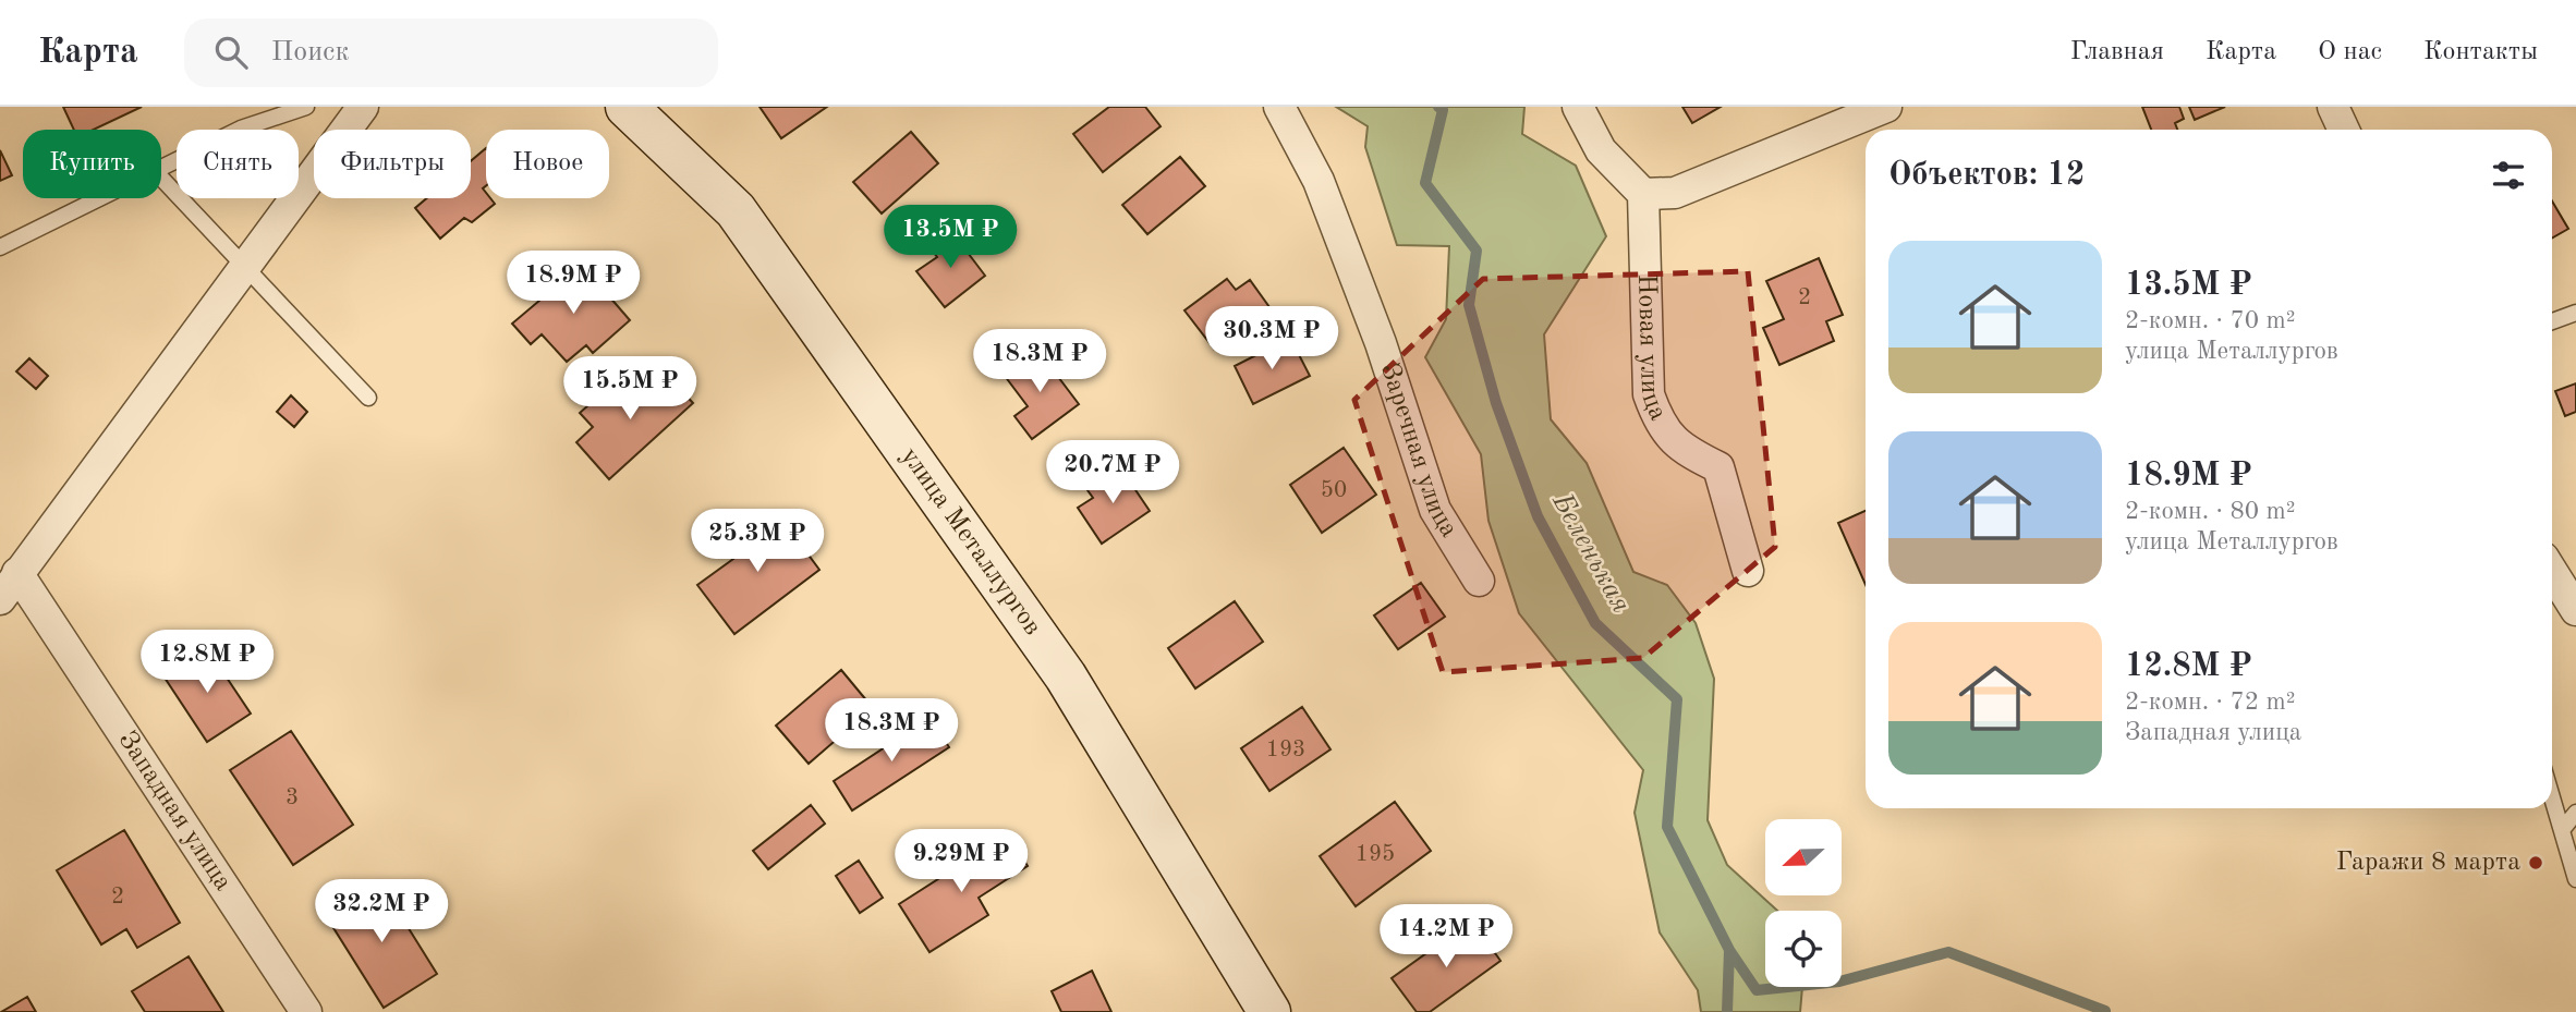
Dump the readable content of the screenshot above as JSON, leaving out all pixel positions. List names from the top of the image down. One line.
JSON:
{"streets":{"street":["Новая улица","Заречная улица","улица Металлургов","Западная улица"]},"water":["Беленькая"],"places":["Гаражи 8 марта"],"house_numbers":["2","50","193","3","195","2"],"north":"left","page":{"header":"Карта","search":"Поиск","nav":["Главная","Карта","О нас","Контакты"],"chip":["Купить","Снять","Фильтры","Новое"],"heading":"Объектов: 12","price":["13.5M ₽","18.9M ₽","30.3M ₽","18.3M ₽","15.5M ₽","20.7M ₽","25.3M ₽","12.8M ₽","18.3M ₽","9.29M ₽","32.2M ₽","14.2M ₽"],"list":[{"name":"13.5M ₽","note":"2-комн. · 70 m² · улица Металлургов"},{"name":"18.9M ₽","note":"2-комн. · 80 m² · улица Металлургов"},{"name":"12.8M ₽","note":"2-комн. · 72 m² · Западная улица"}]}}
